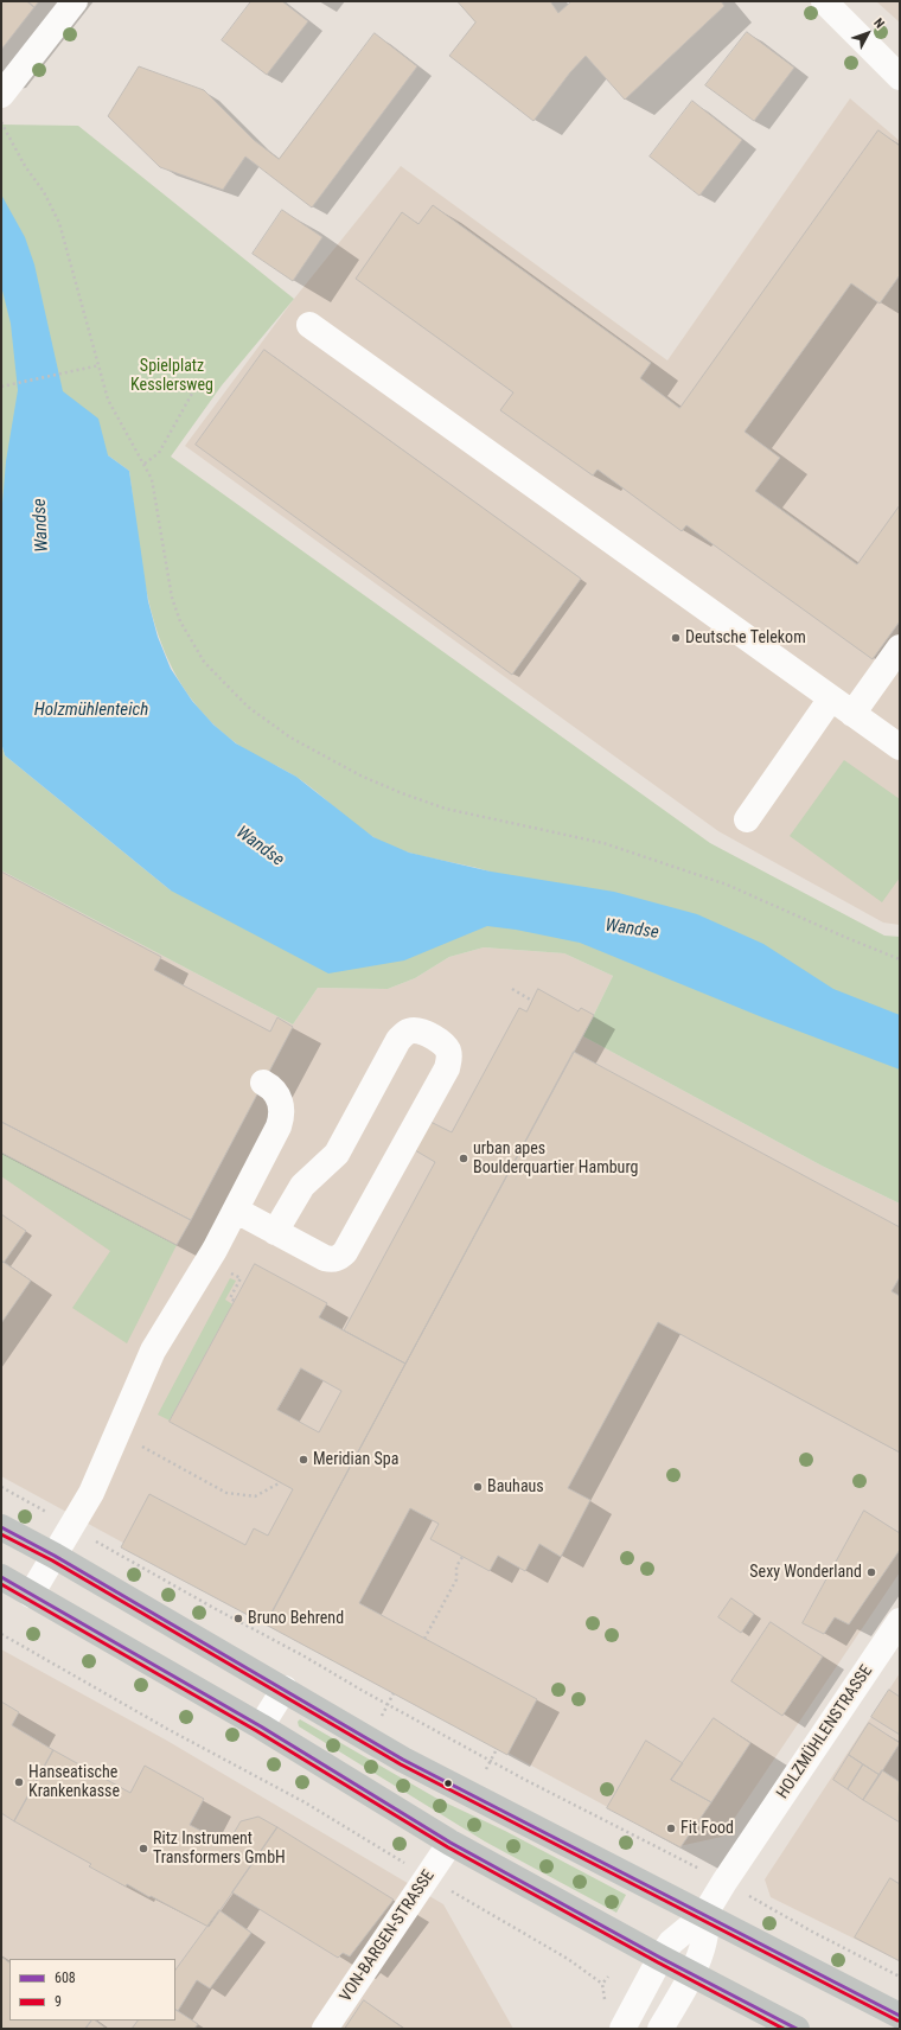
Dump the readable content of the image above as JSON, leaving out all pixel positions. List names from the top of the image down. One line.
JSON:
{"streets":{"street":["HOLZMÜHLENSTRASSE","VON-BARGEN-STRASSE"]},"water":["Wandse","Holzmühlenteich"],"parks":["Spielplatz Kesslersweg"],"places":["Deutsche Telekom","urban apes Boulderquartier Hamburg","Meridian Spa","Bauhaus","Sexy Wonderland","Bruno Behrend","Hanseatische Krankenkasse","Fit Food","Ritz Instrument Transformers GmbH"],"lines":["transit line 608","transit line 9"],"legend":["608","9"],"north":"top right"}
